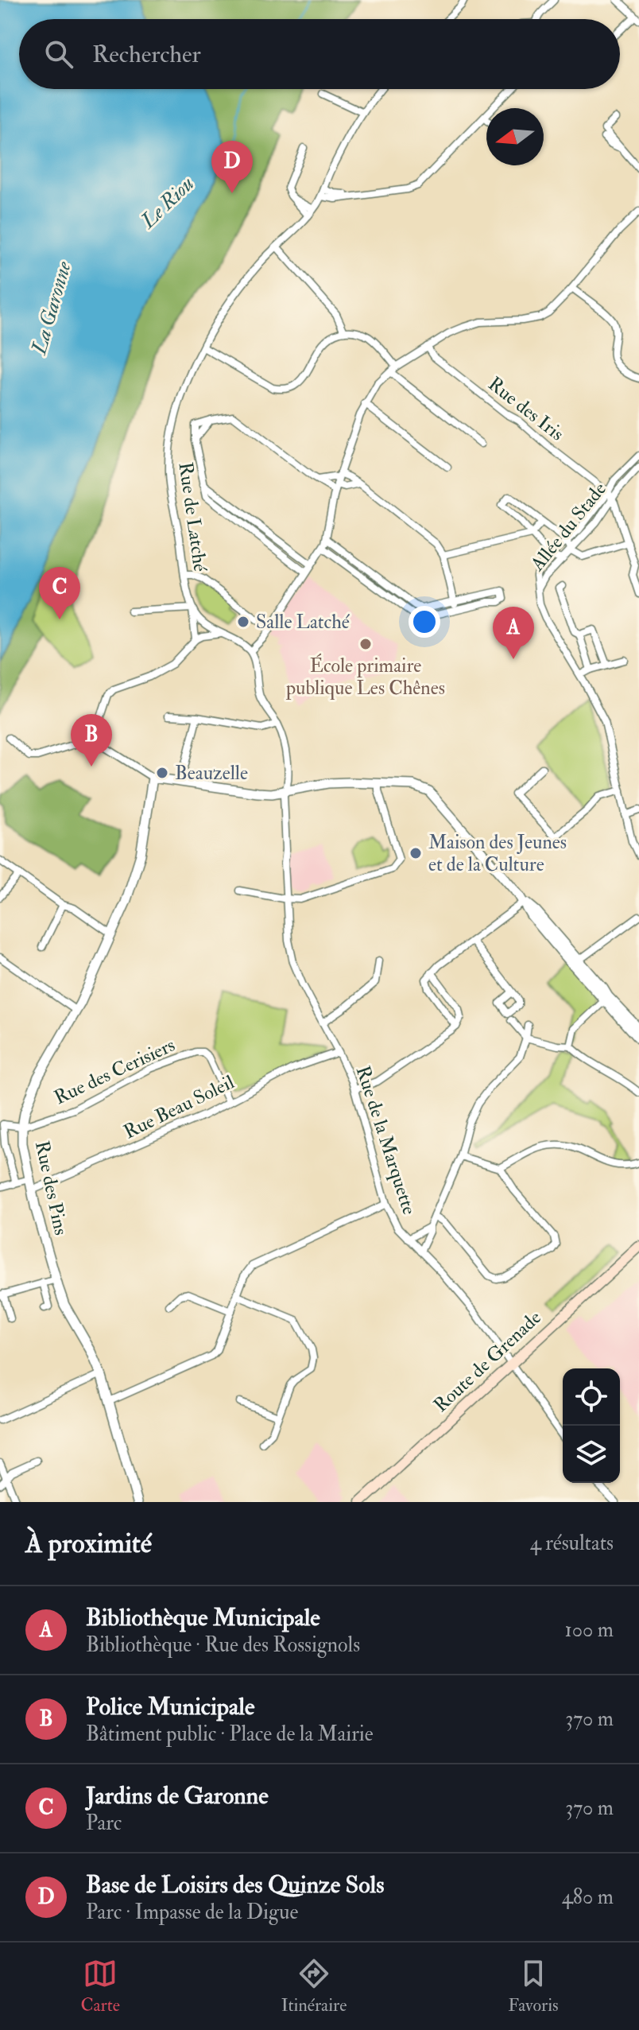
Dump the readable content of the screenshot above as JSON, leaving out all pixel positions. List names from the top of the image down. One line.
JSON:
{"streets":{"main road":["Route de Grenade"],"street":["Rue des Iris","Rue de Latché","Allée du Stade","Rue des Cerisiers","Rue Beau Soleil","Rue de la Marquette","Rue des Pins"]},"crossings":[["Rue des Iris","Allée du Stade"],["Rue des Cerisiers","Rue Beau Soleil"],["Rue des Cerisiers","Rue des Pins"],["Rue Beau Soleil","Rue de la Marquette"],["Rue Beau Soleil","Rue des Pins"],["Rue de la Marquette","Route de Grenade"]],"water":["Le Riou","La Garonne"],"places":["Salle Latché","École primaire publique Les Chênes","Beauzelle","Maison des Jeunes et de la Culture"],"north":"left","page":{"search":"Rechercher","pins":["D","C","A","B"],"heading":["À proximité","4 résultats"],"list":[{"mark":"A","name":"Bibliothèque Municipale","note":"Bibliothèque · Rue des Rossignols","value":"100 m"},{"mark":"B","name":"Police Municipale","note":"Bâtiment public · Place de la Mairie","value":"370 m"},{"mark":"C","name":"Jardins de Garonne","note":"Parc","value":"370 m"},{"mark":"D","name":"Base de Loisirs des Quinze Sols","note":"Parc · Impasse de la Digue","value":"480 m"}],"nav":["Carte","Itinéraire","Favoris"]}}
